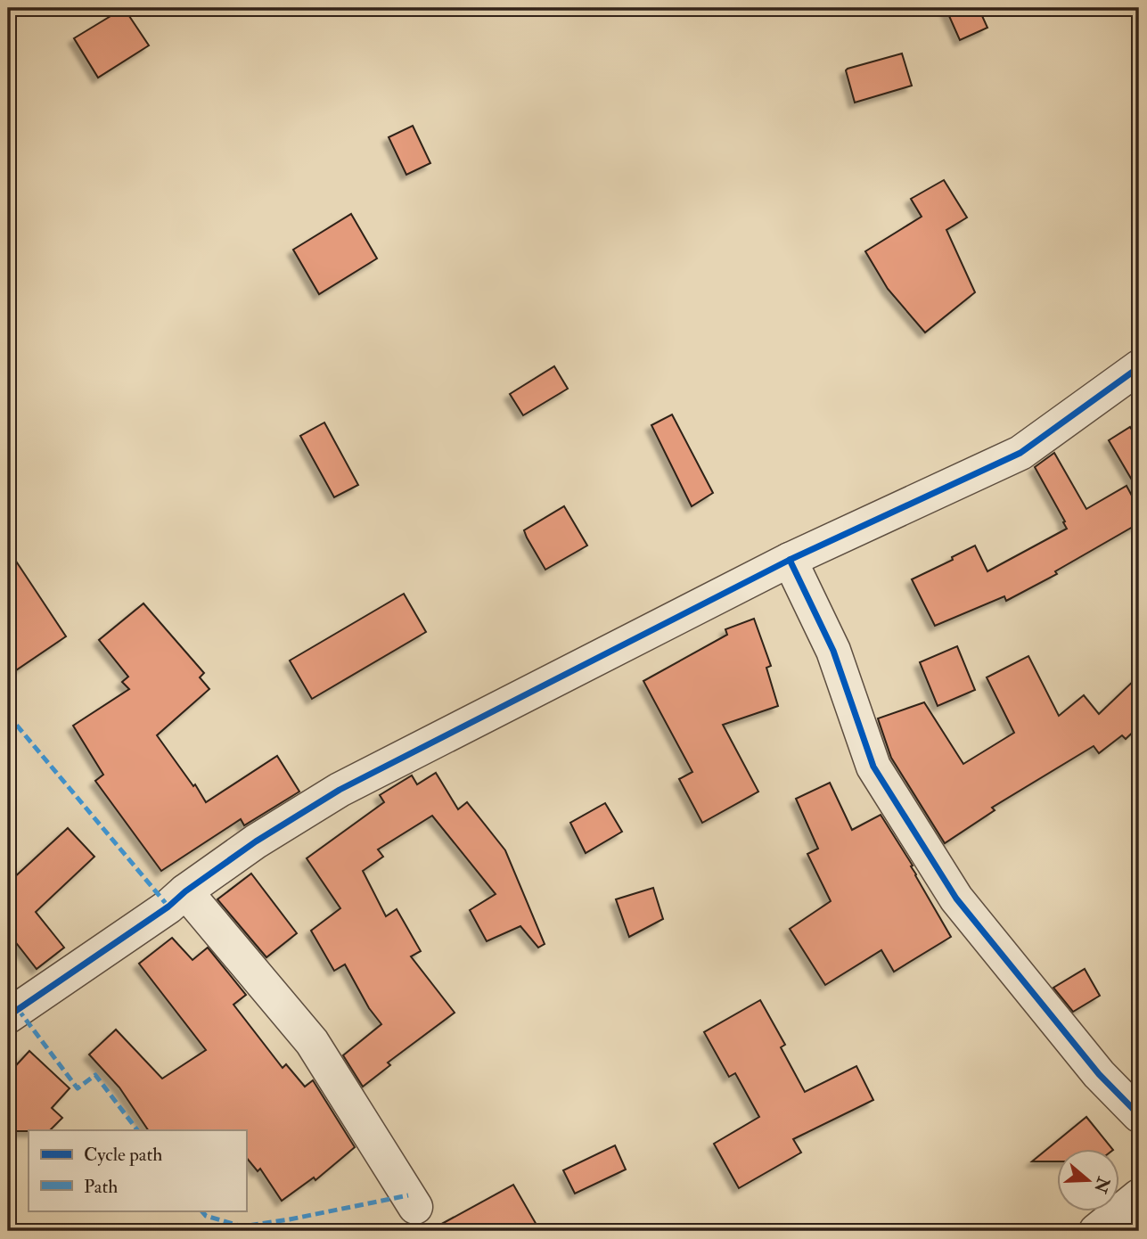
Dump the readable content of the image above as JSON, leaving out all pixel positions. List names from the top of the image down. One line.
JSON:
{"legend":["Cycle path","Path"],"north":"right"}
